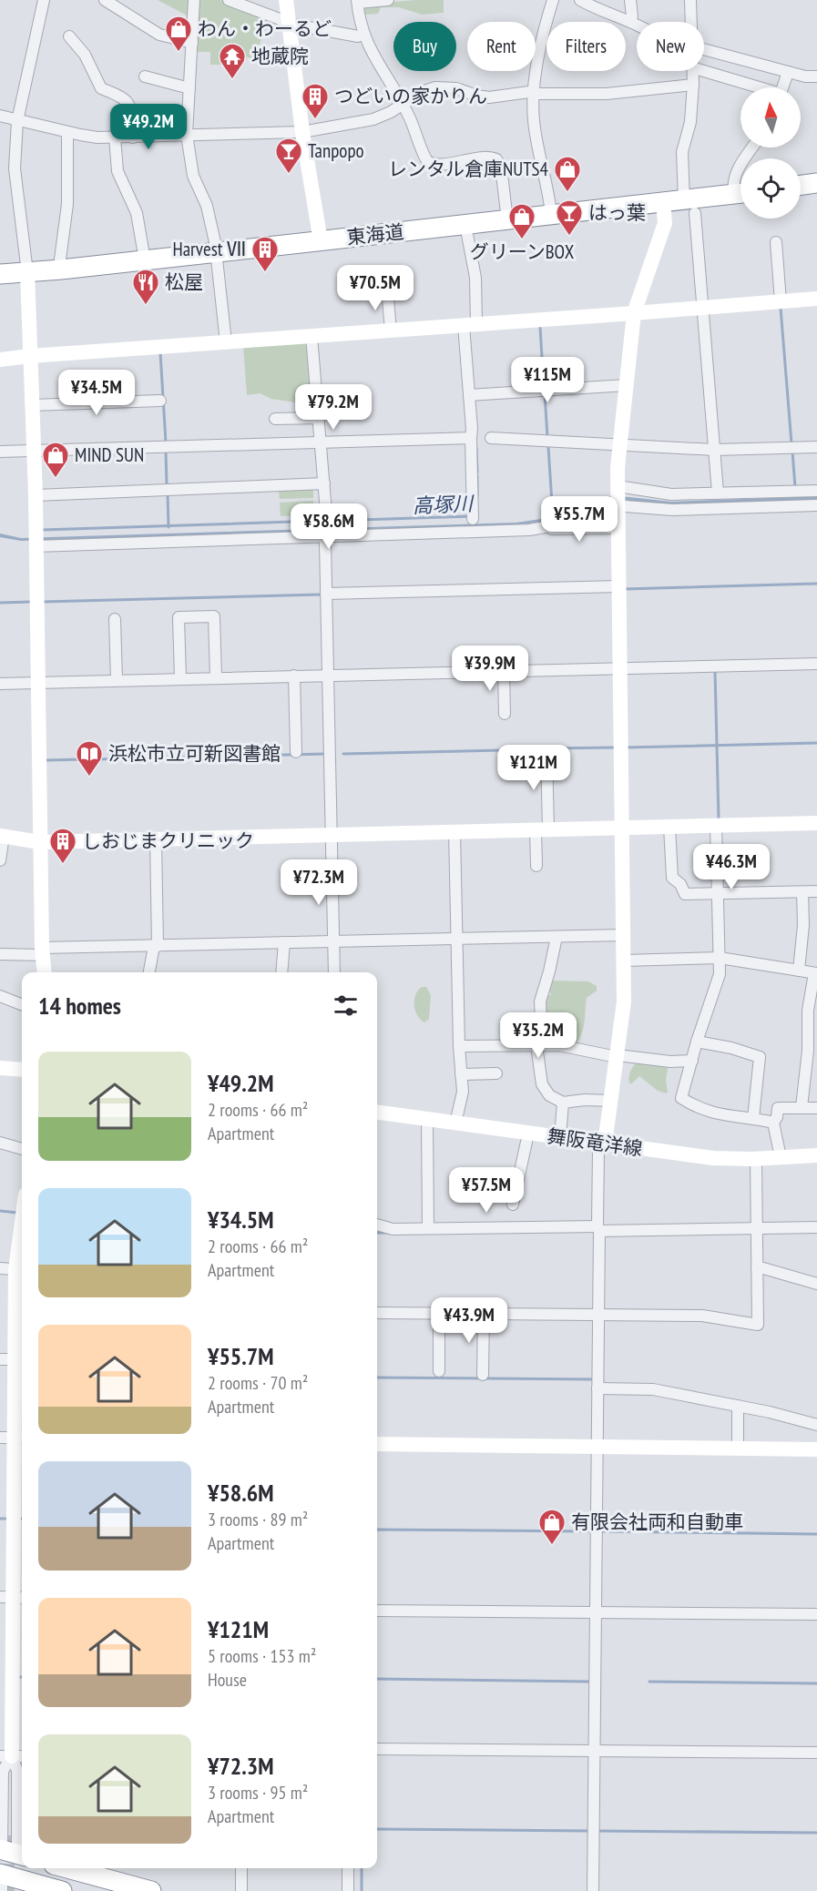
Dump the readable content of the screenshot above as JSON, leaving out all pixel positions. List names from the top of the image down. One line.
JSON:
{"streets":{"highway":["東海道"],"street":["舞阪竜洋線"]},"water":["高塚川"],"places":{"shop":["わん・わーるど","レンタル倉庫NUTS4","グリーンBOX","MIND SUN","有限会社両和自動車"],"temple":["地蔵院"],"building":["つどいの家かりん","Harvest Ⅶ","しおじまクリニック"],"bar":["Tanpopo","はっ葉"],"restaurant":["松屋"],"library":["浜松市立可新図書館"]},"north":"top","page":{"chip":["Buy","Rent","Filters","New"],"price":["¥49.2M","¥70.5M","¥115M","¥34.5M","¥79.2M","¥55.7M","¥58.6M","¥39.9M","¥121M","¥46.3M","¥72.3M","¥35.2M","¥57.5M","¥43.9M"],"heading":"14 homes","list":[{"name":"¥49.2M","note":"2 rooms · 66 m² · Apartment"},{"name":"¥34.5M","note":"2 rooms · 66 m² · Apartment"},{"name":"¥55.7M","note":"2 rooms · 70 m² · Apartment"},{"name":"¥58.6M","note":"3 rooms · 89 m² · Apartment"},{"name":"¥121M","note":"5 rooms · 153 m² · House"},{"name":"¥72.3M","note":"3 rooms · 95 m² · Apartment"}]}}
